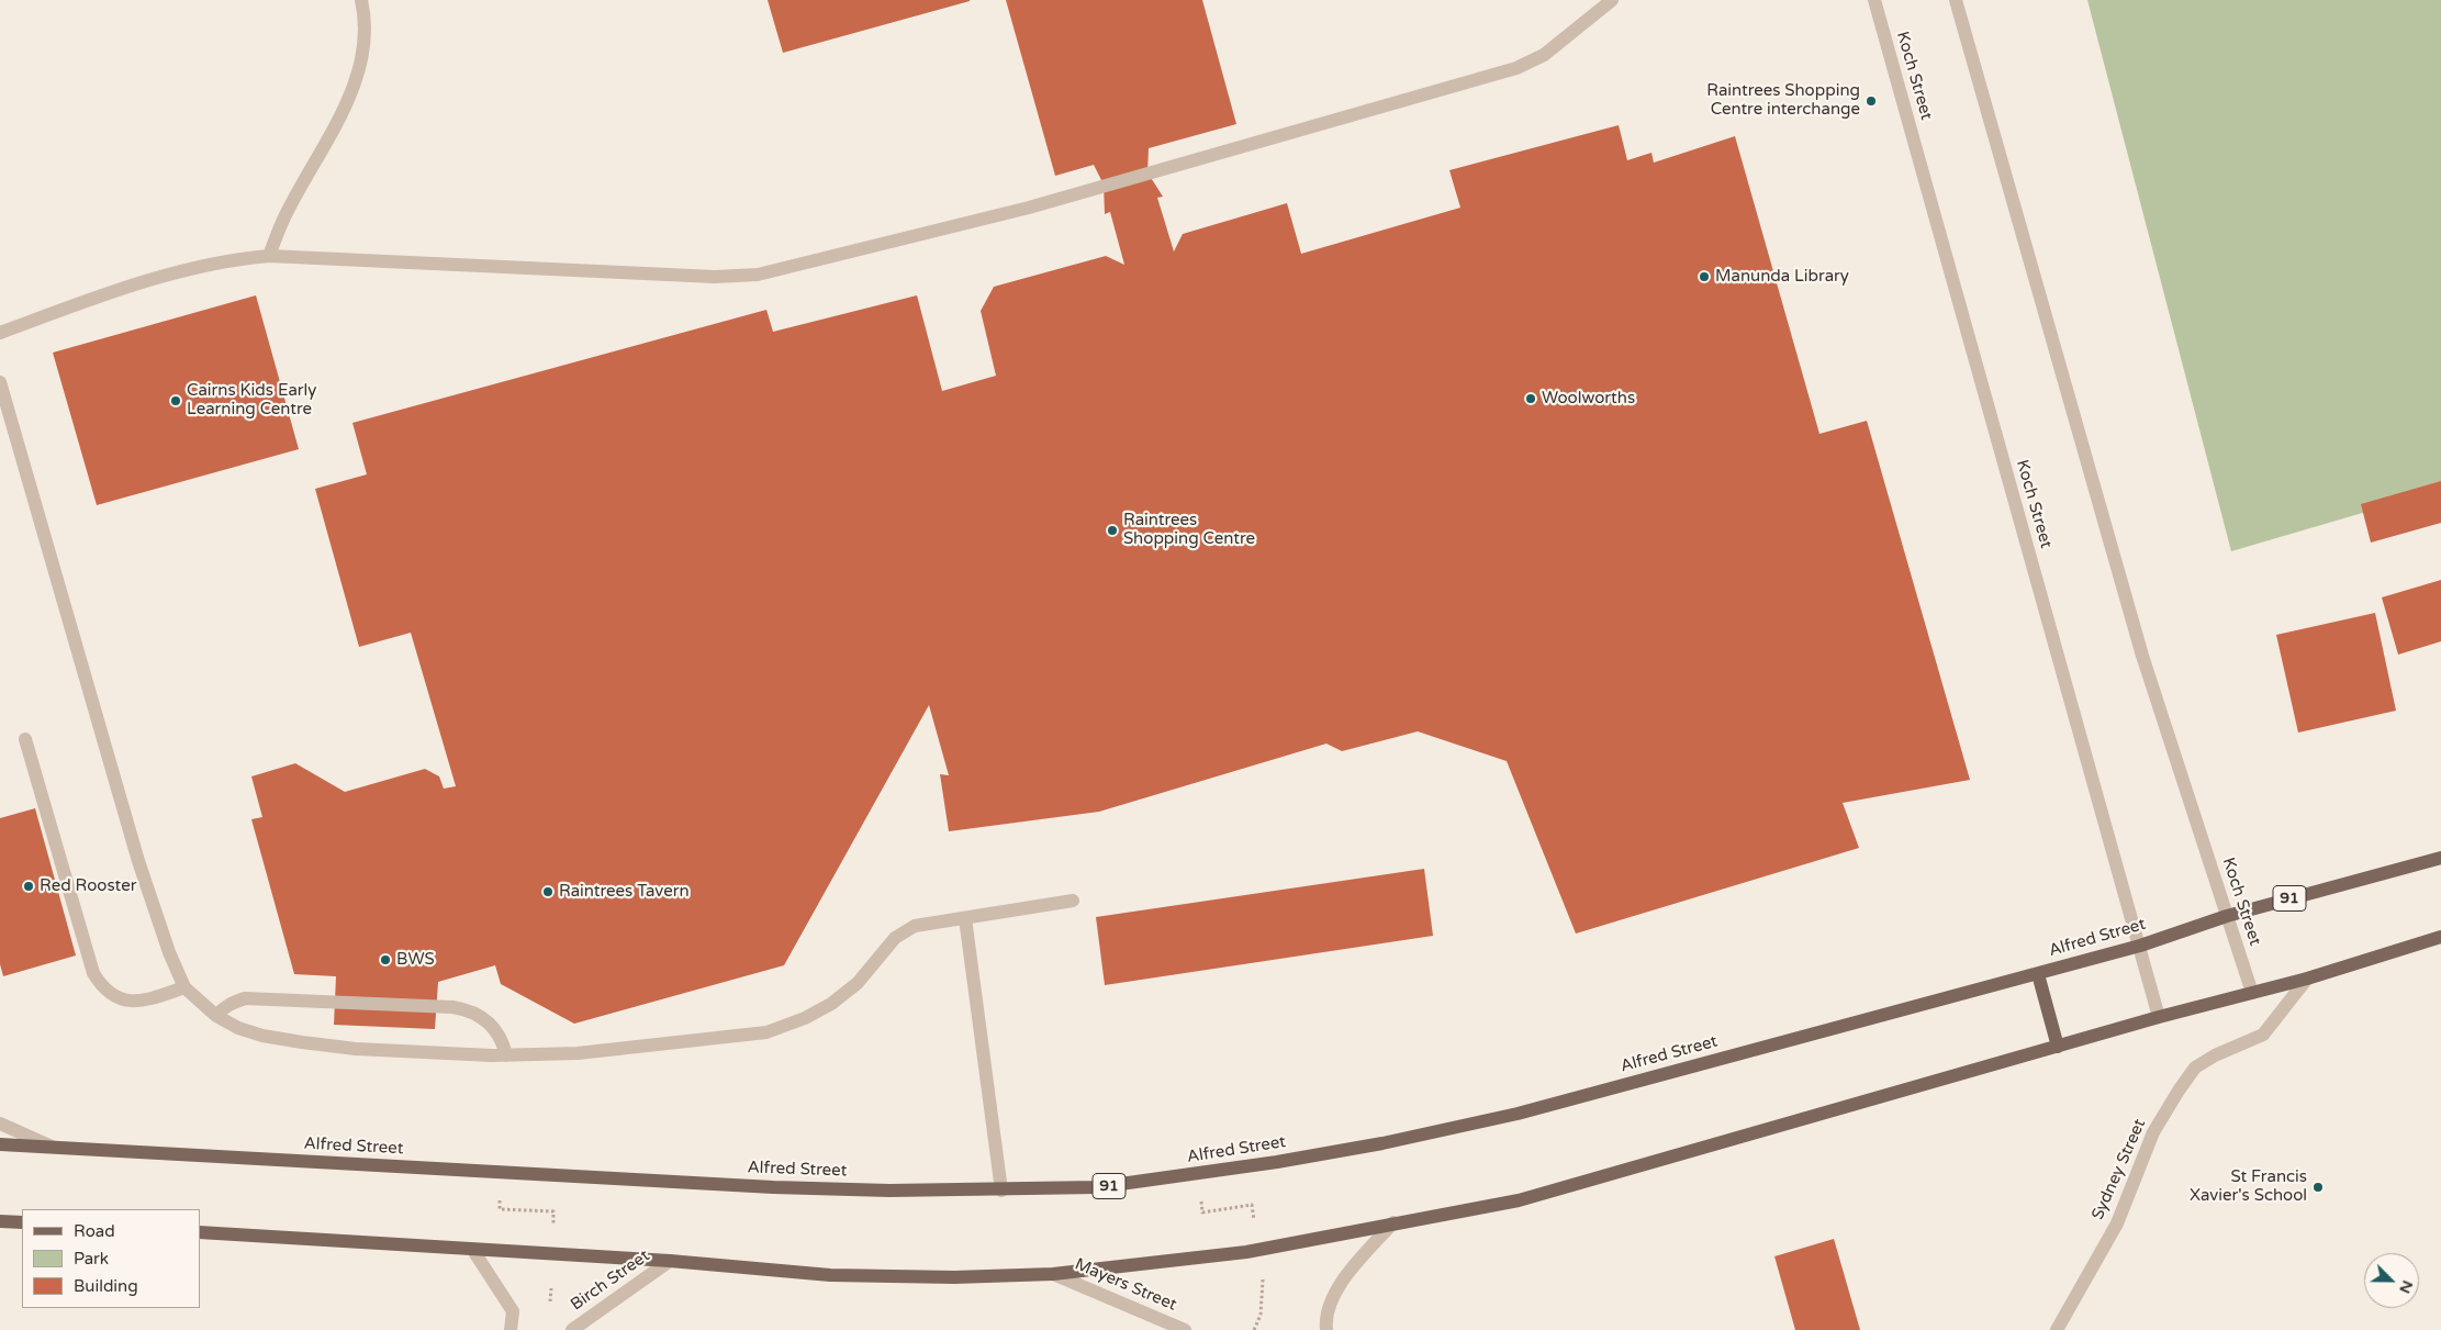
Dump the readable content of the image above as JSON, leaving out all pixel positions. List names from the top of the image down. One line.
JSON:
{"streets":{"main road":["91","Alfred Street"],"street":["Koch Street","Sydney Street","Birch Street","Mayers Street"]},"crossings":[["Koch Street","Alfred Street"]],"places":["Raintrees Shopping Centre interchange","Manunda Library","Woolworths","Cairns Kids Early Learning Centre","Raintrees Shopping Centre","Red Rooster","Raintrees Tavern","BWS","St Francis Xavier's School"],"legend":["Road","Park","Building"],"north":"bottom right"}
